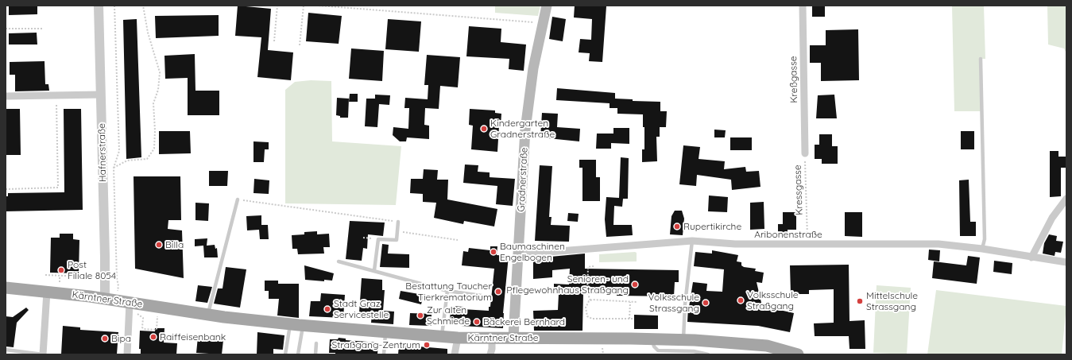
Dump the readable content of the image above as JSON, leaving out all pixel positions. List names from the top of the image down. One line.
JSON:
{"streets":{"main road":["Gradnerstraße","Kärntner Straße"],"street":["Kreßgasse","Hafnerstraße","Aribonenstraße"],"path":["Kressgasse"]},"crossings":[["Kreßgasse","Kressgasse"],["Hafnerstraße","Kärntner Straße"],["Gradnerstraße","Aribonenstraße"],["Gradnerstraße","Kärntner Straße"],["Kressgasse","Aribonenstraße"]],"places":["Kindergarten Gradnerstraße","Rupertikirche","Billa","Baumaschinen Engelbogen","Post Filiale 8054","Senioren- und Pflegewohnhaus Straßgang","Bestattung Taucher Tierkrematorium","Volksschule Straßgang","Mittelschule Strassgang","Volksschule Strassgang","Stadt Graz Servicestelle","Zur alten Schmiede","Bäckerei Bernhard","Raiffeisenbank","Bipa","Straßgang-Zentrum"]}
